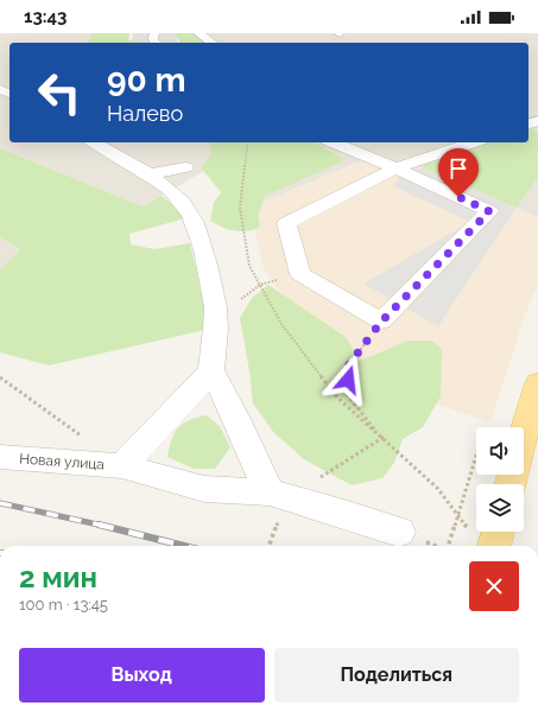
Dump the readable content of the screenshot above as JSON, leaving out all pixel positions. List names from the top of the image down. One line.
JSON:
{"streets":{"street":["Новая улица"]},"page":{"status":"13:43","turn":["90 m","Налево"],"heading":["2 мин","100 m · 13:45"],"buttons":["Выход","Поделиться"]}}
